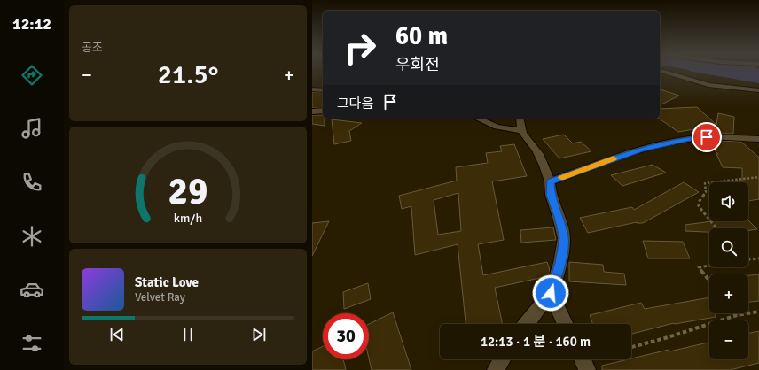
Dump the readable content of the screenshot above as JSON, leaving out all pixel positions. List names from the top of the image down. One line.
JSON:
{"page":{"tabs":"12:12","tile":"공조","turn":["60 m","우회전"],"heat":["−","21.5°","+"],"then":"그다음","map_buttons":["+","−"],"song":["Static Love","Velvet Ray"],"limit":"30","trip":"12:13 · 1 분 · 160 m","gauge":["29","km/h"]}}
